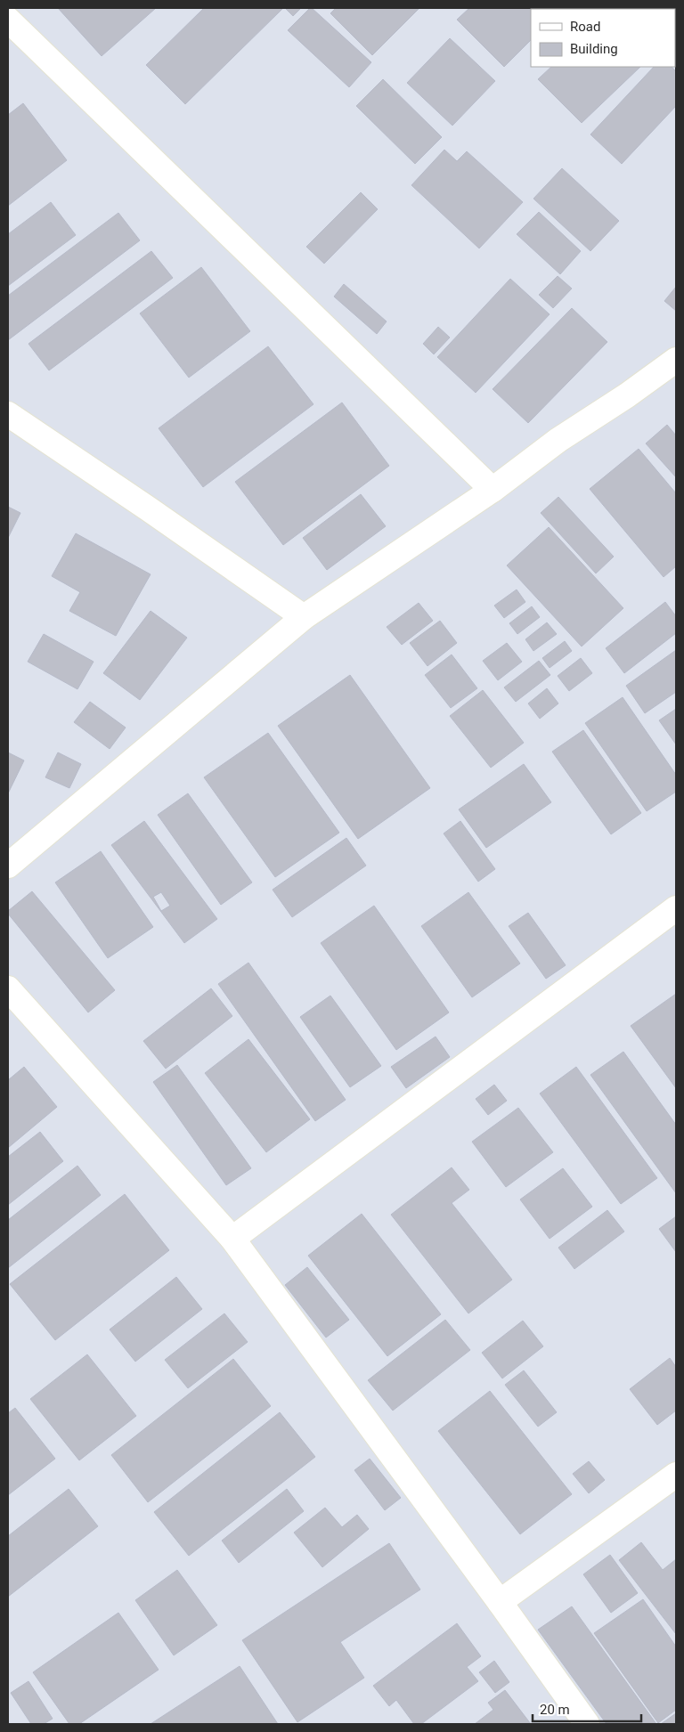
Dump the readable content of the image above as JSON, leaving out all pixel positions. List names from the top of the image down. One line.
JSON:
{"legend":["Road","Building"],"scale_bar":"20 m"}
